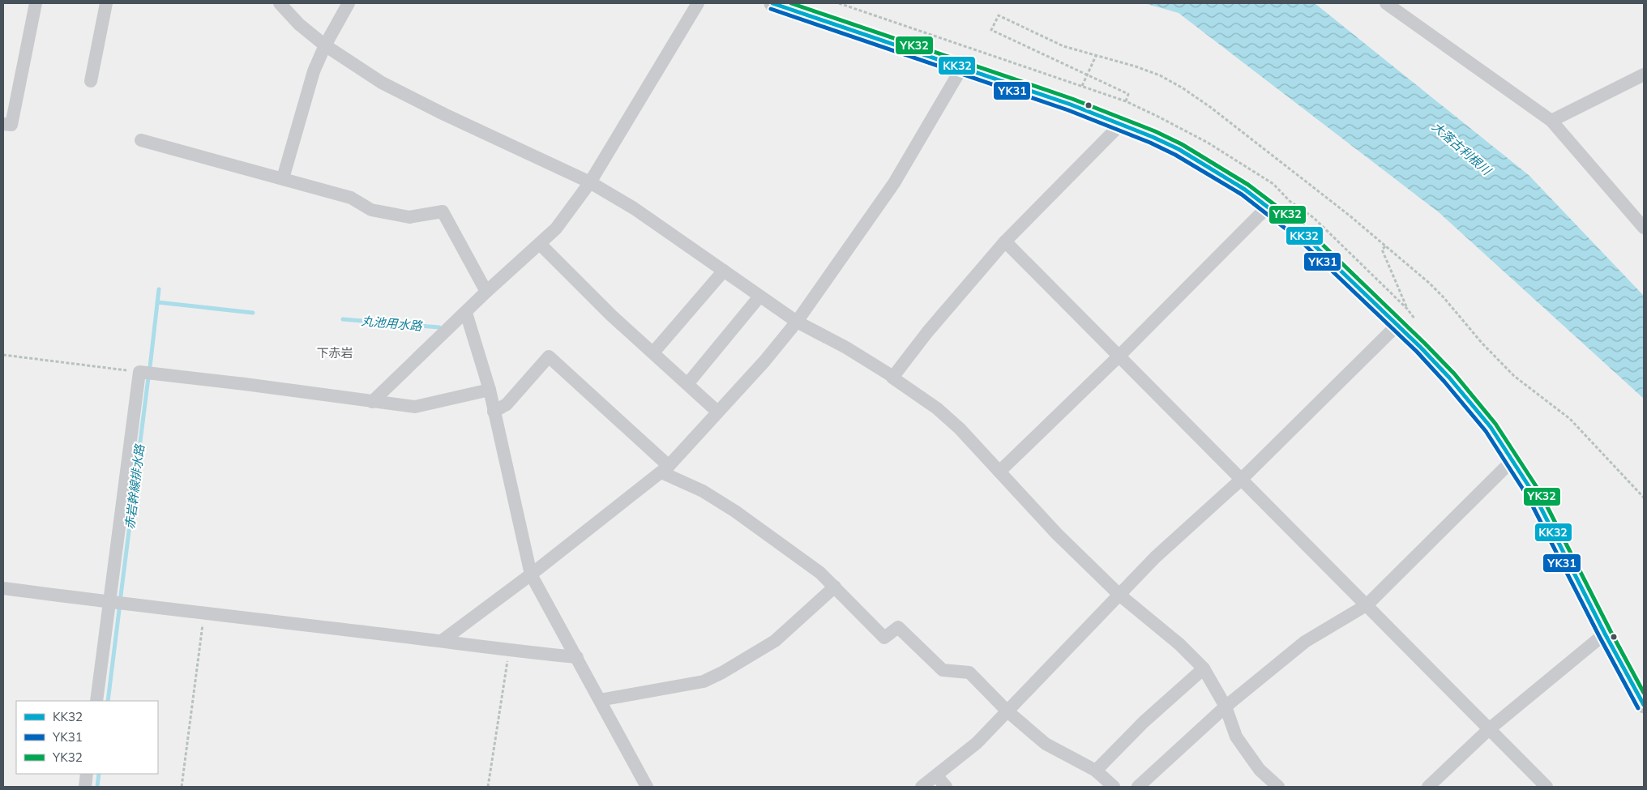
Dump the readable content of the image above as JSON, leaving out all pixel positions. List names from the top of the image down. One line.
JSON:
{"districts":["下赤岩"],"water":["大落古利根川","丸池用水路","赤岩幹線排水路"],"lines":["transit line KK32","transit line YK32","transit line YK31"],"legend":["KK32","YK31","YK32"]}
